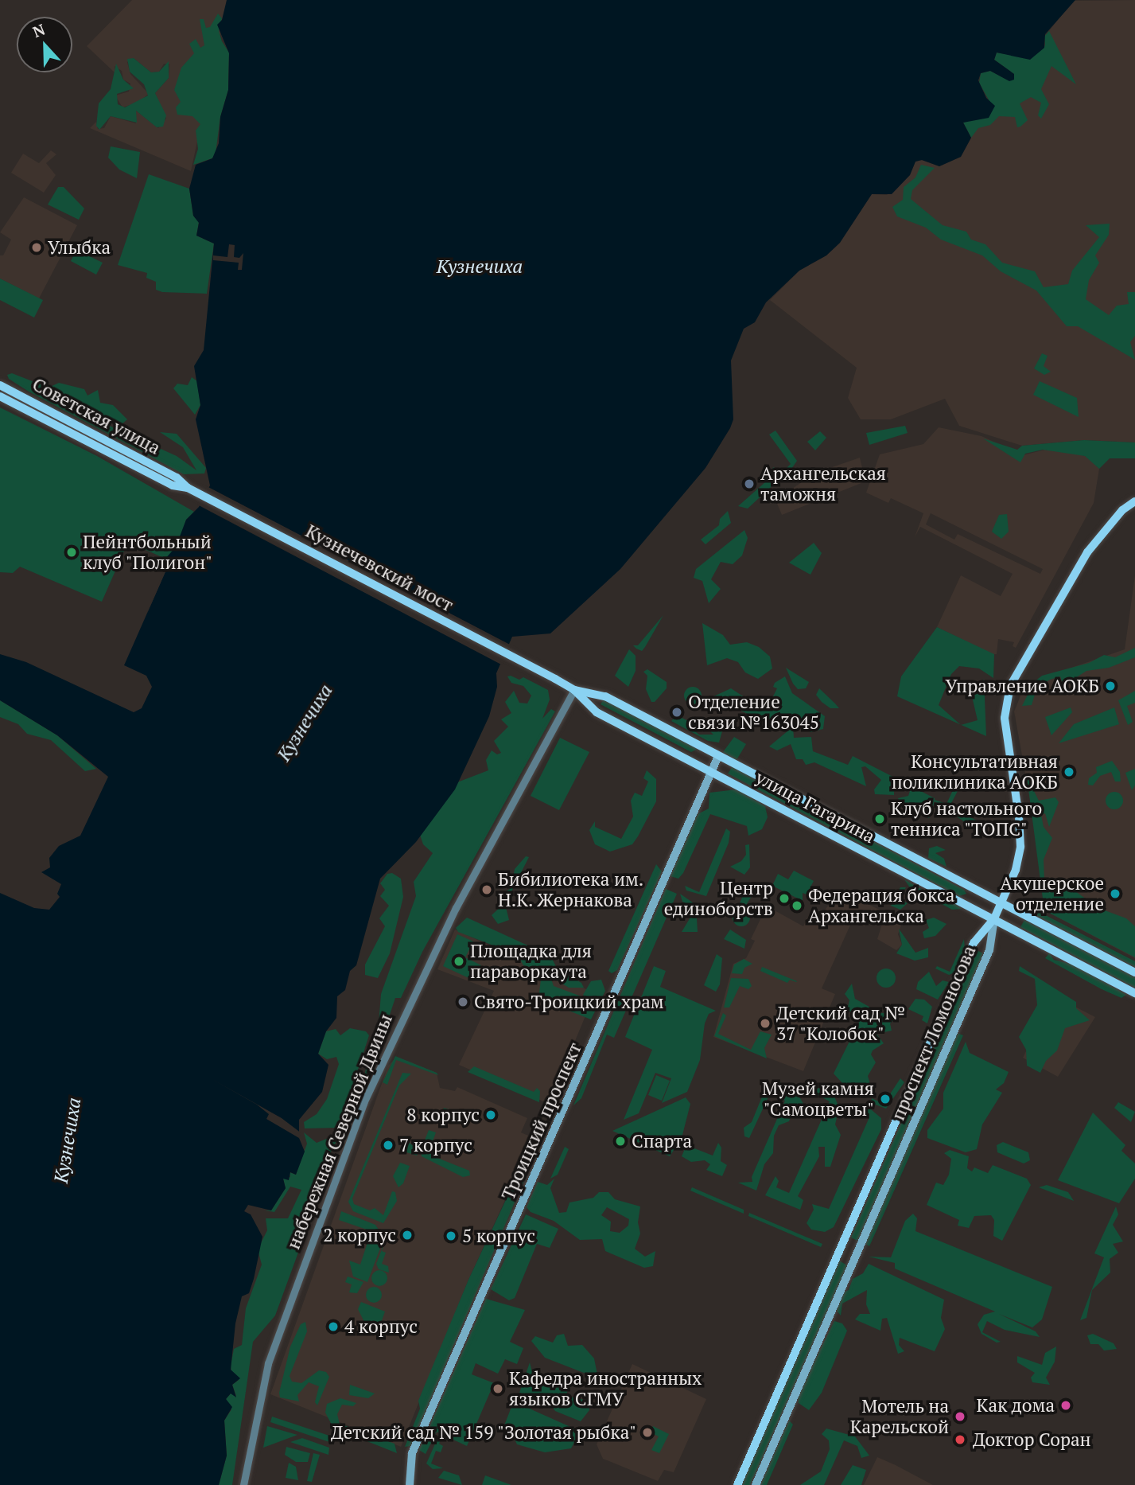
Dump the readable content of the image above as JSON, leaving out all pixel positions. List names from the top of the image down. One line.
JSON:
{"streets":{"main road":["Советская улица","Кузнечевский мост","улица Гагарина","проспект Ломоносова","Троицкий проспект"],"street":["набережная Северной Двины"]},"crossings":[["Советская улица","Кузнечевский мост"],["Кузнечевский мост","улица Гагарина"],["улица Гагарина","проспект Ломоносова"],["улица Гагарина","Троицкий проспект"],["улица Гагарина","набережная Северной Двины"]],"water":["Кузнечиха"],"places":["Улыбка","Архангельская таможня","Пейнтбольный клуб \"Полигон\"","Управление АОКБ","Отделение связи №163045","Консультативная поликлиника АОКБ","Клуб настольного тенниса \"ТОПС\"","Бибилиотека им. Н.К. Жернакова","Акушерское отделение","Центр единоборств","Федерация бокса Архангельска","Площадка для параворкаута","Свято-Троицкий храм","Детский сад № 37 \"Колобок\"","Музей камня \"Самоцветы\"","8 корпус","Спарта","7 корпус","2 корпус","5 корпус","4 корпус","Кафедра иностранных языков СГМУ","Как дома","Мотель на Карельской","Детский сад № 159 \"Золотая рыбка\"","Доктор Соран"],"north":"top"}
